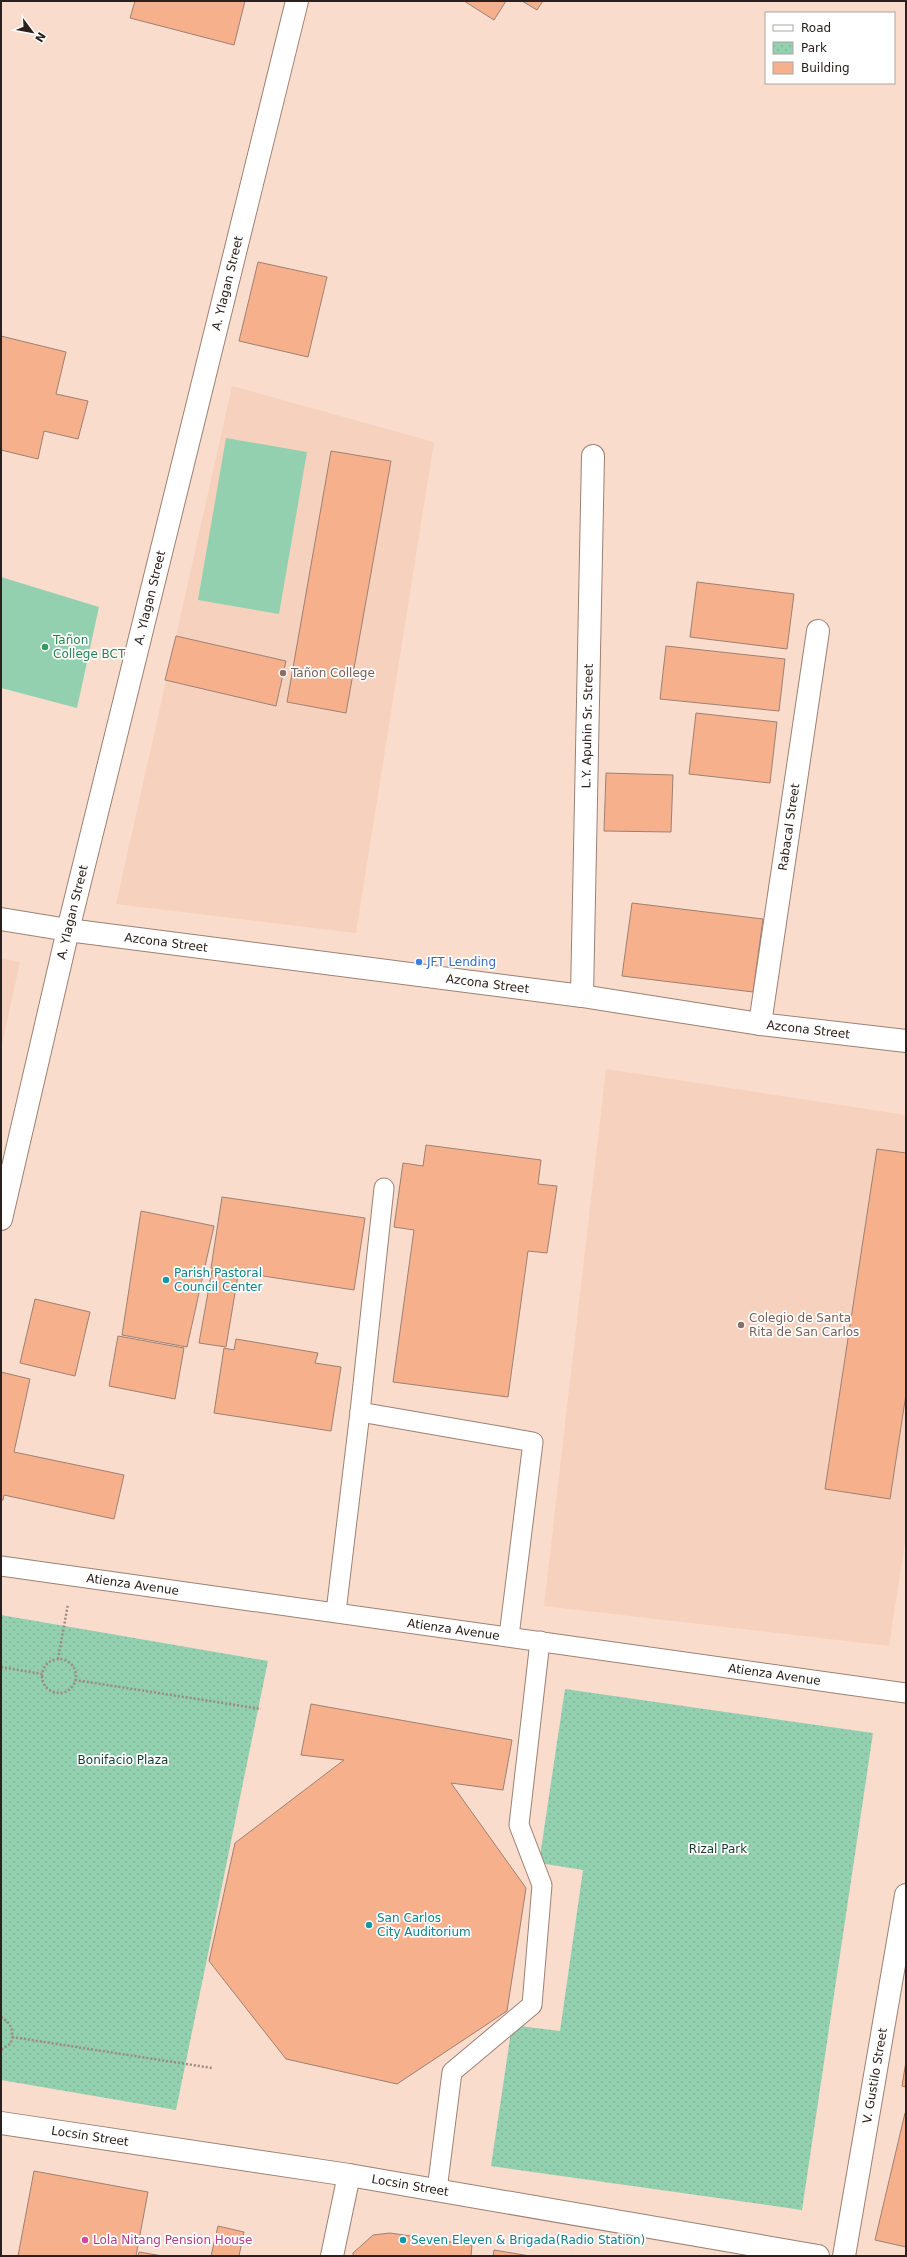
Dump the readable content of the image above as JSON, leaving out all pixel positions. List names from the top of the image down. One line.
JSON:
{"streets":{"street":["A. Ylagan Street","L.Y. Apuhin Sr. Street","Rabacal Street","Azcona Street","V. Gustilo Street","Locsin Street"],"lane":["Atienza Avenue"]},"crossings":[["A. Ylagan Street","Azcona Street"],["L.Y. Apuhin Sr. Street","Azcona Street"],["Rabacal Street","Azcona Street"]],"parks":["Bonifacio Plaza","Rizal Park"],"places":["Tañon College BCT","Tañon College","JFT Lending","Parish Pastoral Council Center","Colegio de Santa Rita de San Carlos","San Carlos City Auditorium","Lola Nitang Pension House","Seven Eleven & Brigada(Radio Station)"],"legend":["Road","Park","Building"],"north":"bottom right"}
